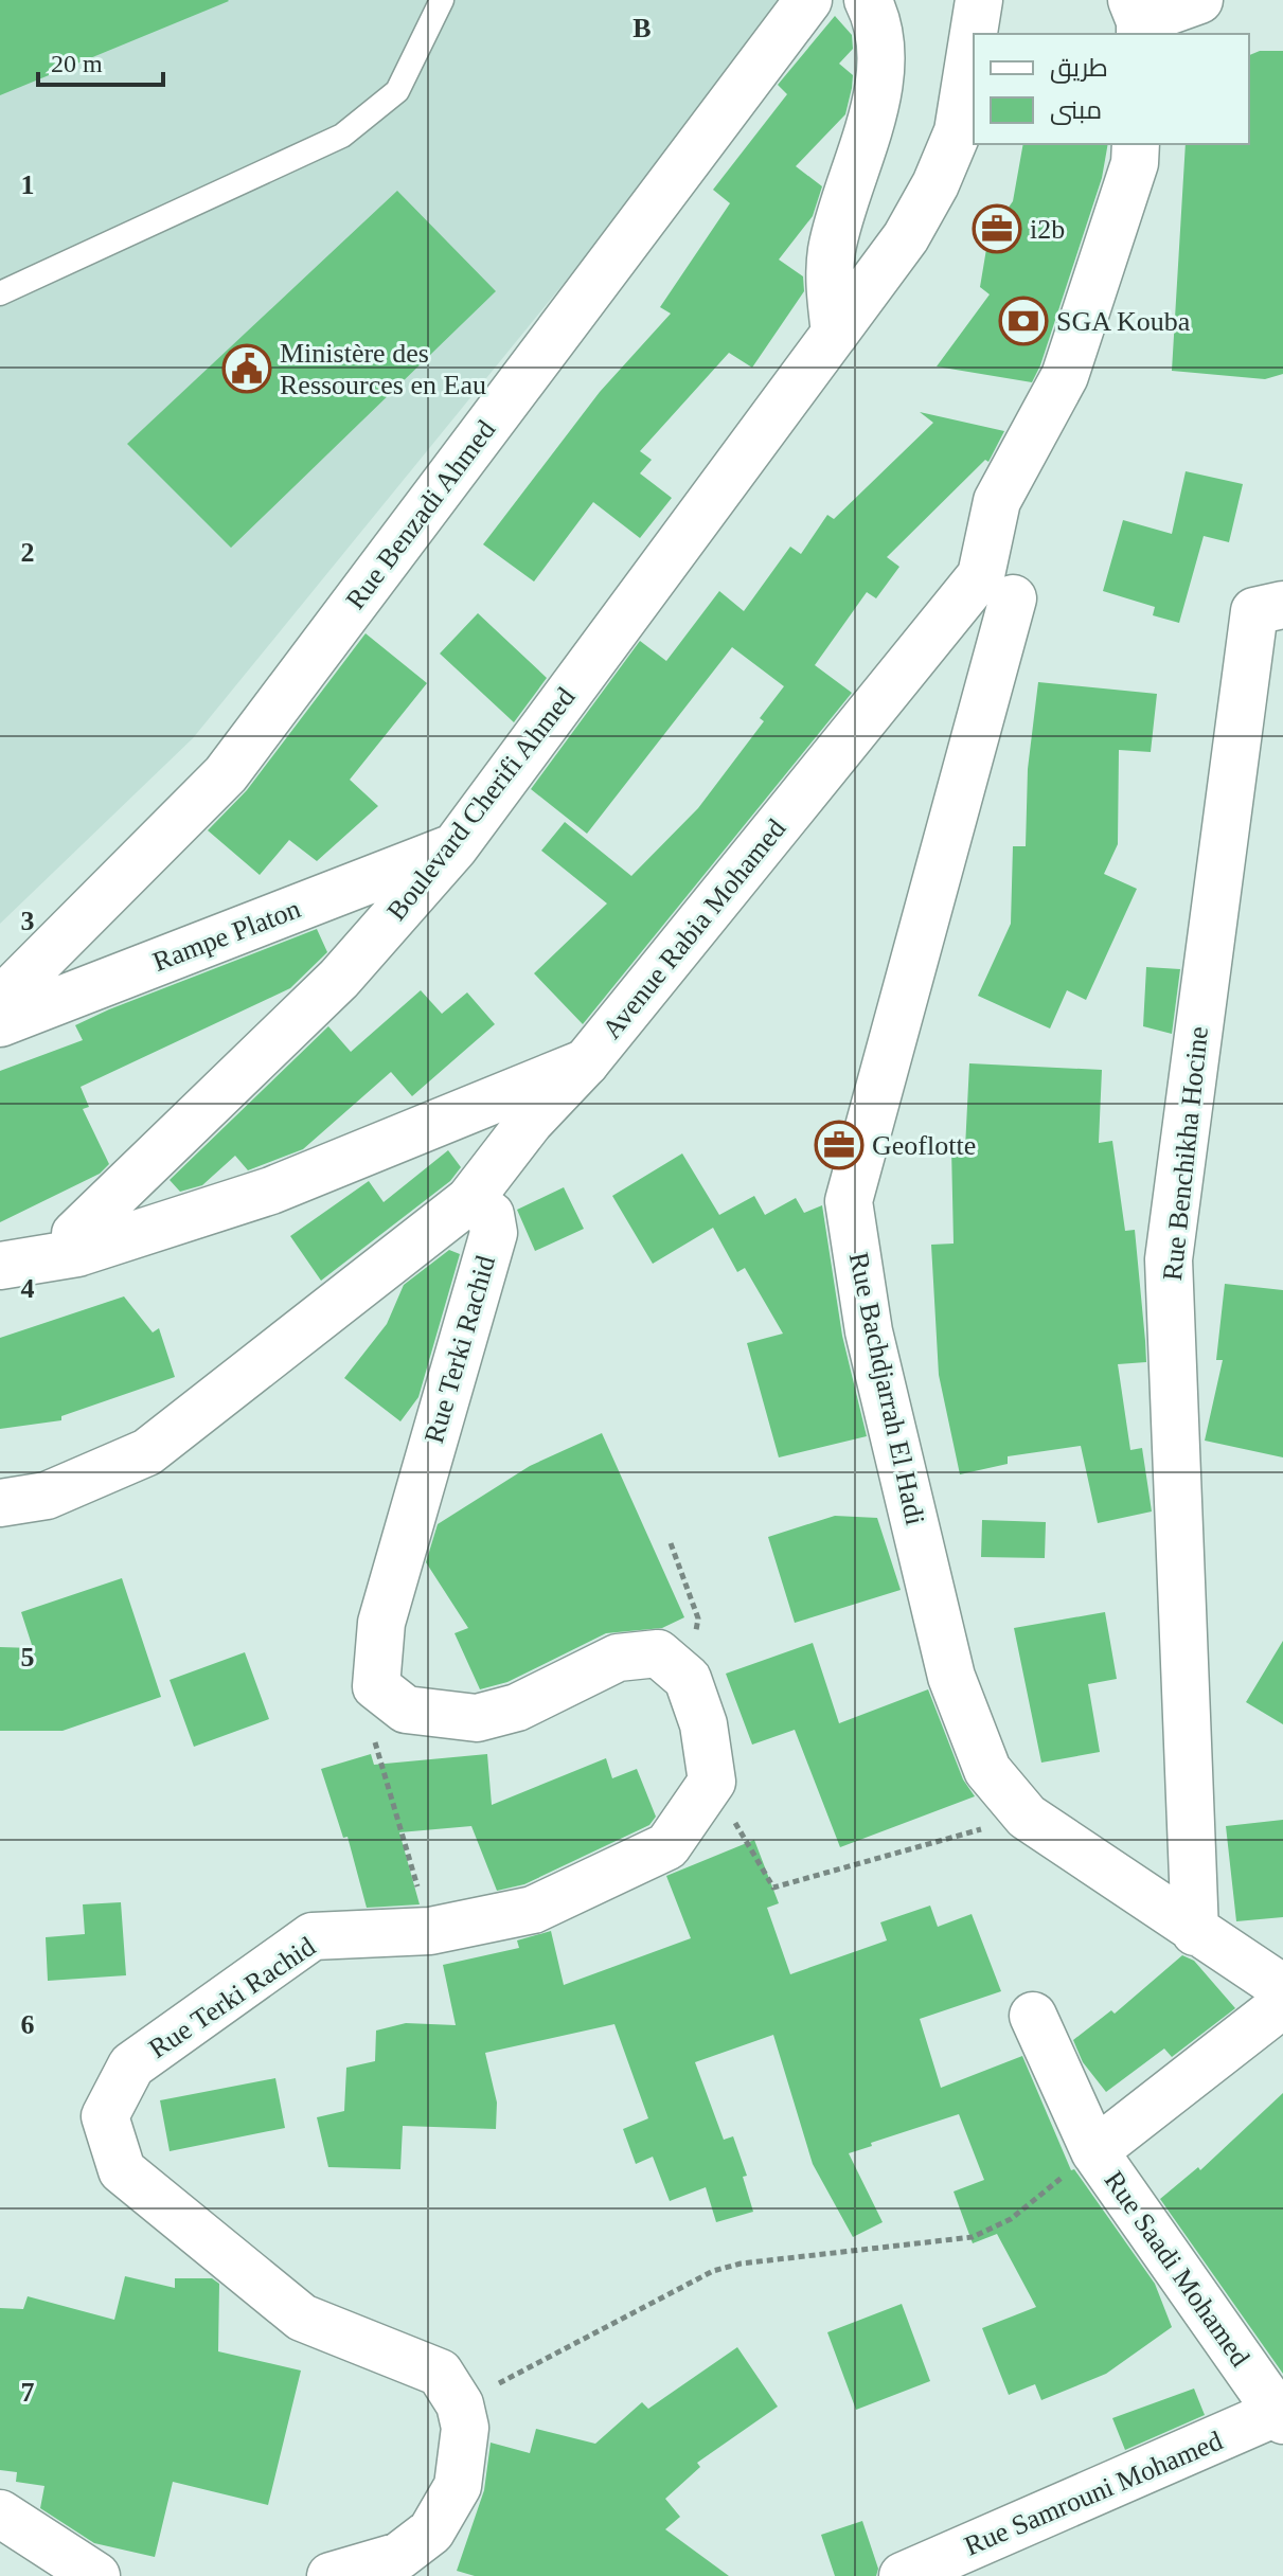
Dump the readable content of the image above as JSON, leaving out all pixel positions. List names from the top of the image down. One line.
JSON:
{"streets":{"street":["Rue Benzadi Ahmed","Boulevard Cherifi Ahmed","Avenue Rabia Mohamed","Rampe Platon","Rue Benchikha Hocine","Rue Terki Rachid","Rue Bachdjarrah El Hadi","Rue Saadi Mohamed","Rue Samrouni Mohamed"]},"crossings":[["Boulevard Cherifi Ahmed","Rampe Platon"],["Avenue Rabia Mohamed","Rue Terki Rachid"],["Rue Benchikha Hocine","Rue Bachdjarrah El Hadi"],["Rue Saadi Mohamed","Rue Samrouni Mohamed"]],"places":{"office":["i2b","Geoflotte"],"bank":["SGA Kouba"],"public building":["Ministère des Ressources en Eau"]},"legend":["طريق","مبنى"],"scale_bar":"20 m","grid":{"columns":["B"],"rows":["1","2","3","4","5","6","7"]}}
